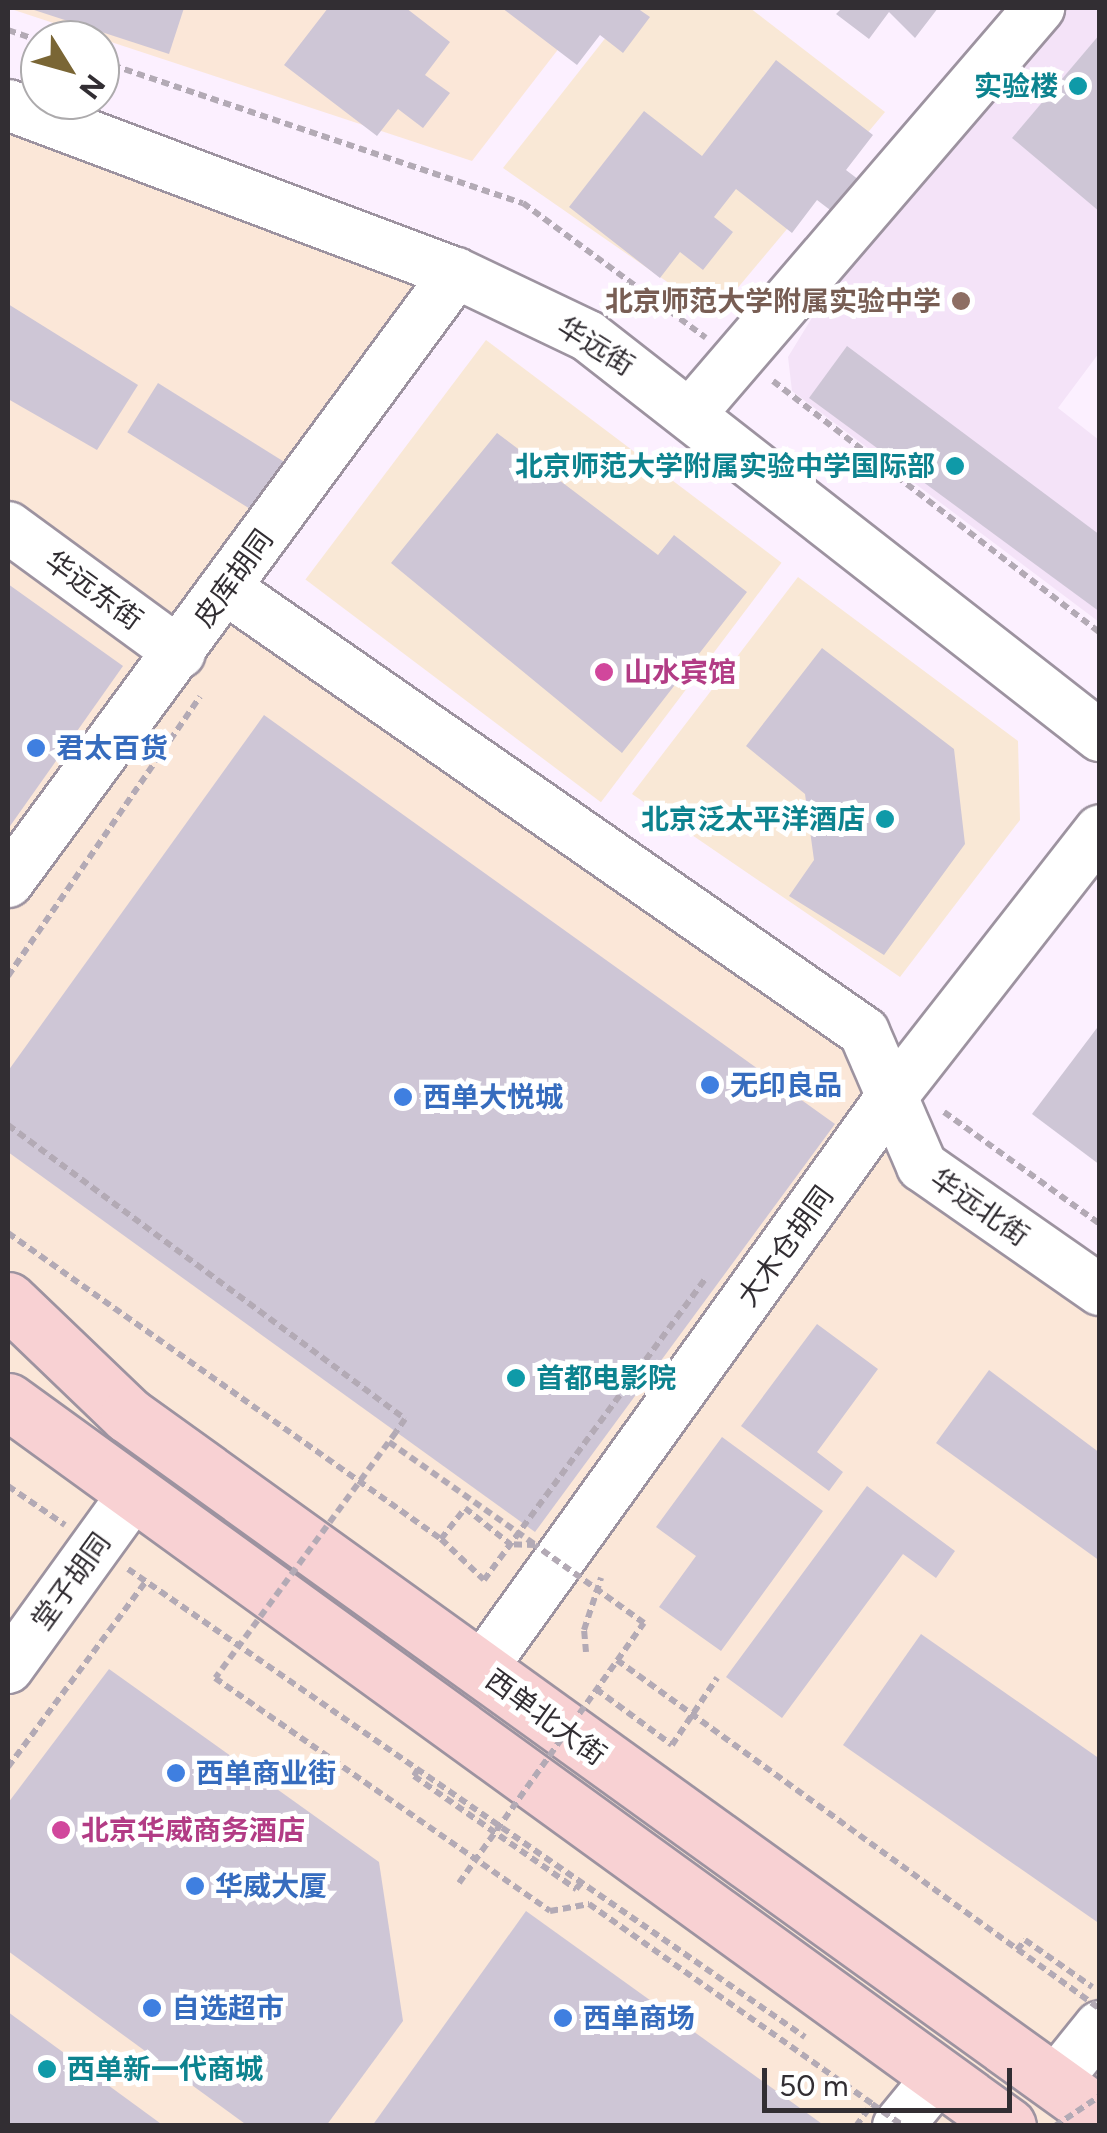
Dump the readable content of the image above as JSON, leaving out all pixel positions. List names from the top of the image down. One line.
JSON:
{"streets":{"main road":["西单北大街"],"street":["华远街","皮库胡同","华远东街","华远北街","大木仓胡同","堂子胡同"]},"crossings":[["华远街","皮库胡同"],["皮库胡同","华远东街"],["皮库胡同","华远北街"],["华远北街","大木仓胡同"],["大木仓胡同","西单北大街"]],"places":["实验楼","北京师范大学附属实验中学","北京师范大学附属实验中学国际部","山水宾馆","君太百货","北京泛太平洋酒店","无印良品","西单大悦城","首都电影院","西单商业街","北京华威商务酒店","华威大厦","自选超市","西单商场","西单新一代商城"],"scale_bar":"50 m","north":"bottom right"}
